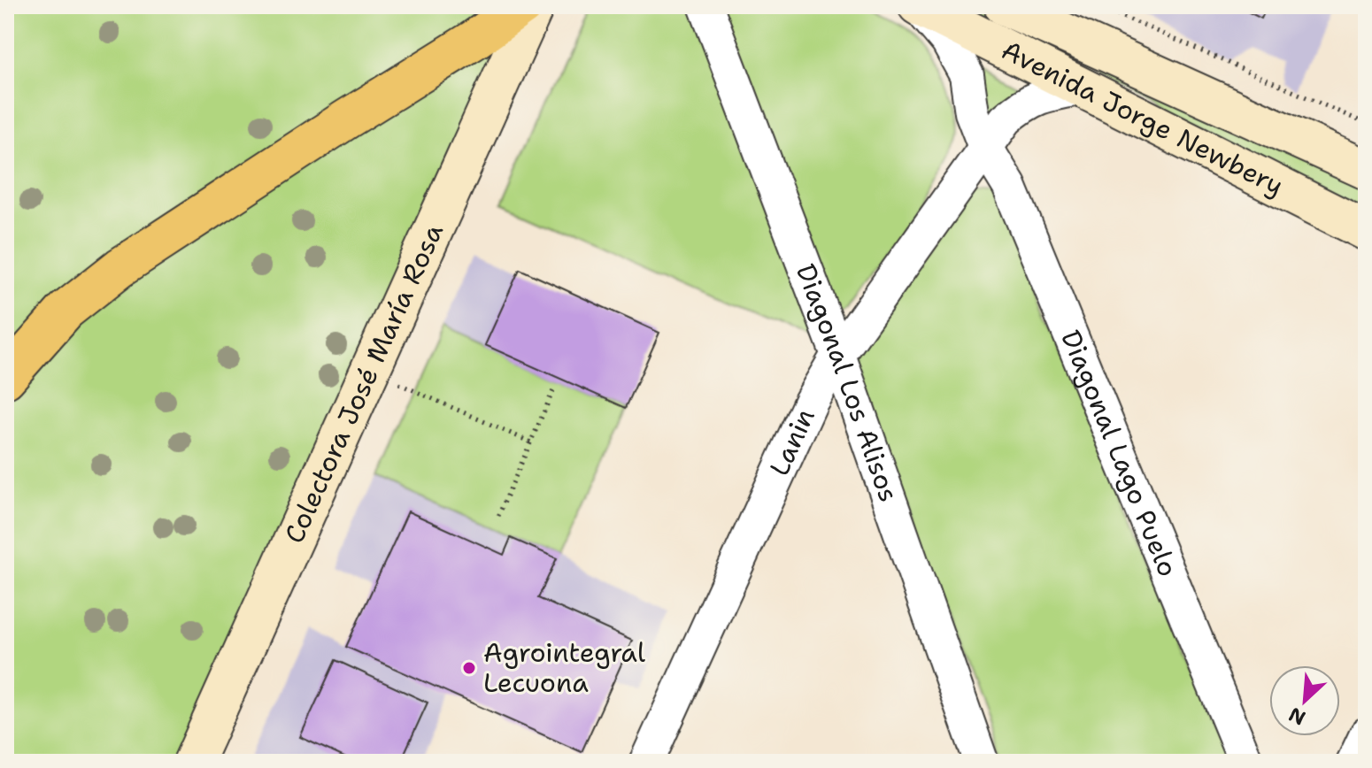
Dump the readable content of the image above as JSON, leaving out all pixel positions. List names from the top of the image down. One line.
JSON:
{"streets":{"main road":["Avenida Jorge Newbery","Colectora José María Rosa"],"street":["Diagonal Los Alisos","Lanin","Diagonal Lago Puelo"]},"crossings":[["Avenida Jorge Newbery","Diagonal Lago Puelo"],["Diagonal Los Alisos","Lanin"],["Lanin","Diagonal Lago Puelo"]],"places":["Agrointegral Lecuona"],"north":"bottom left"}
